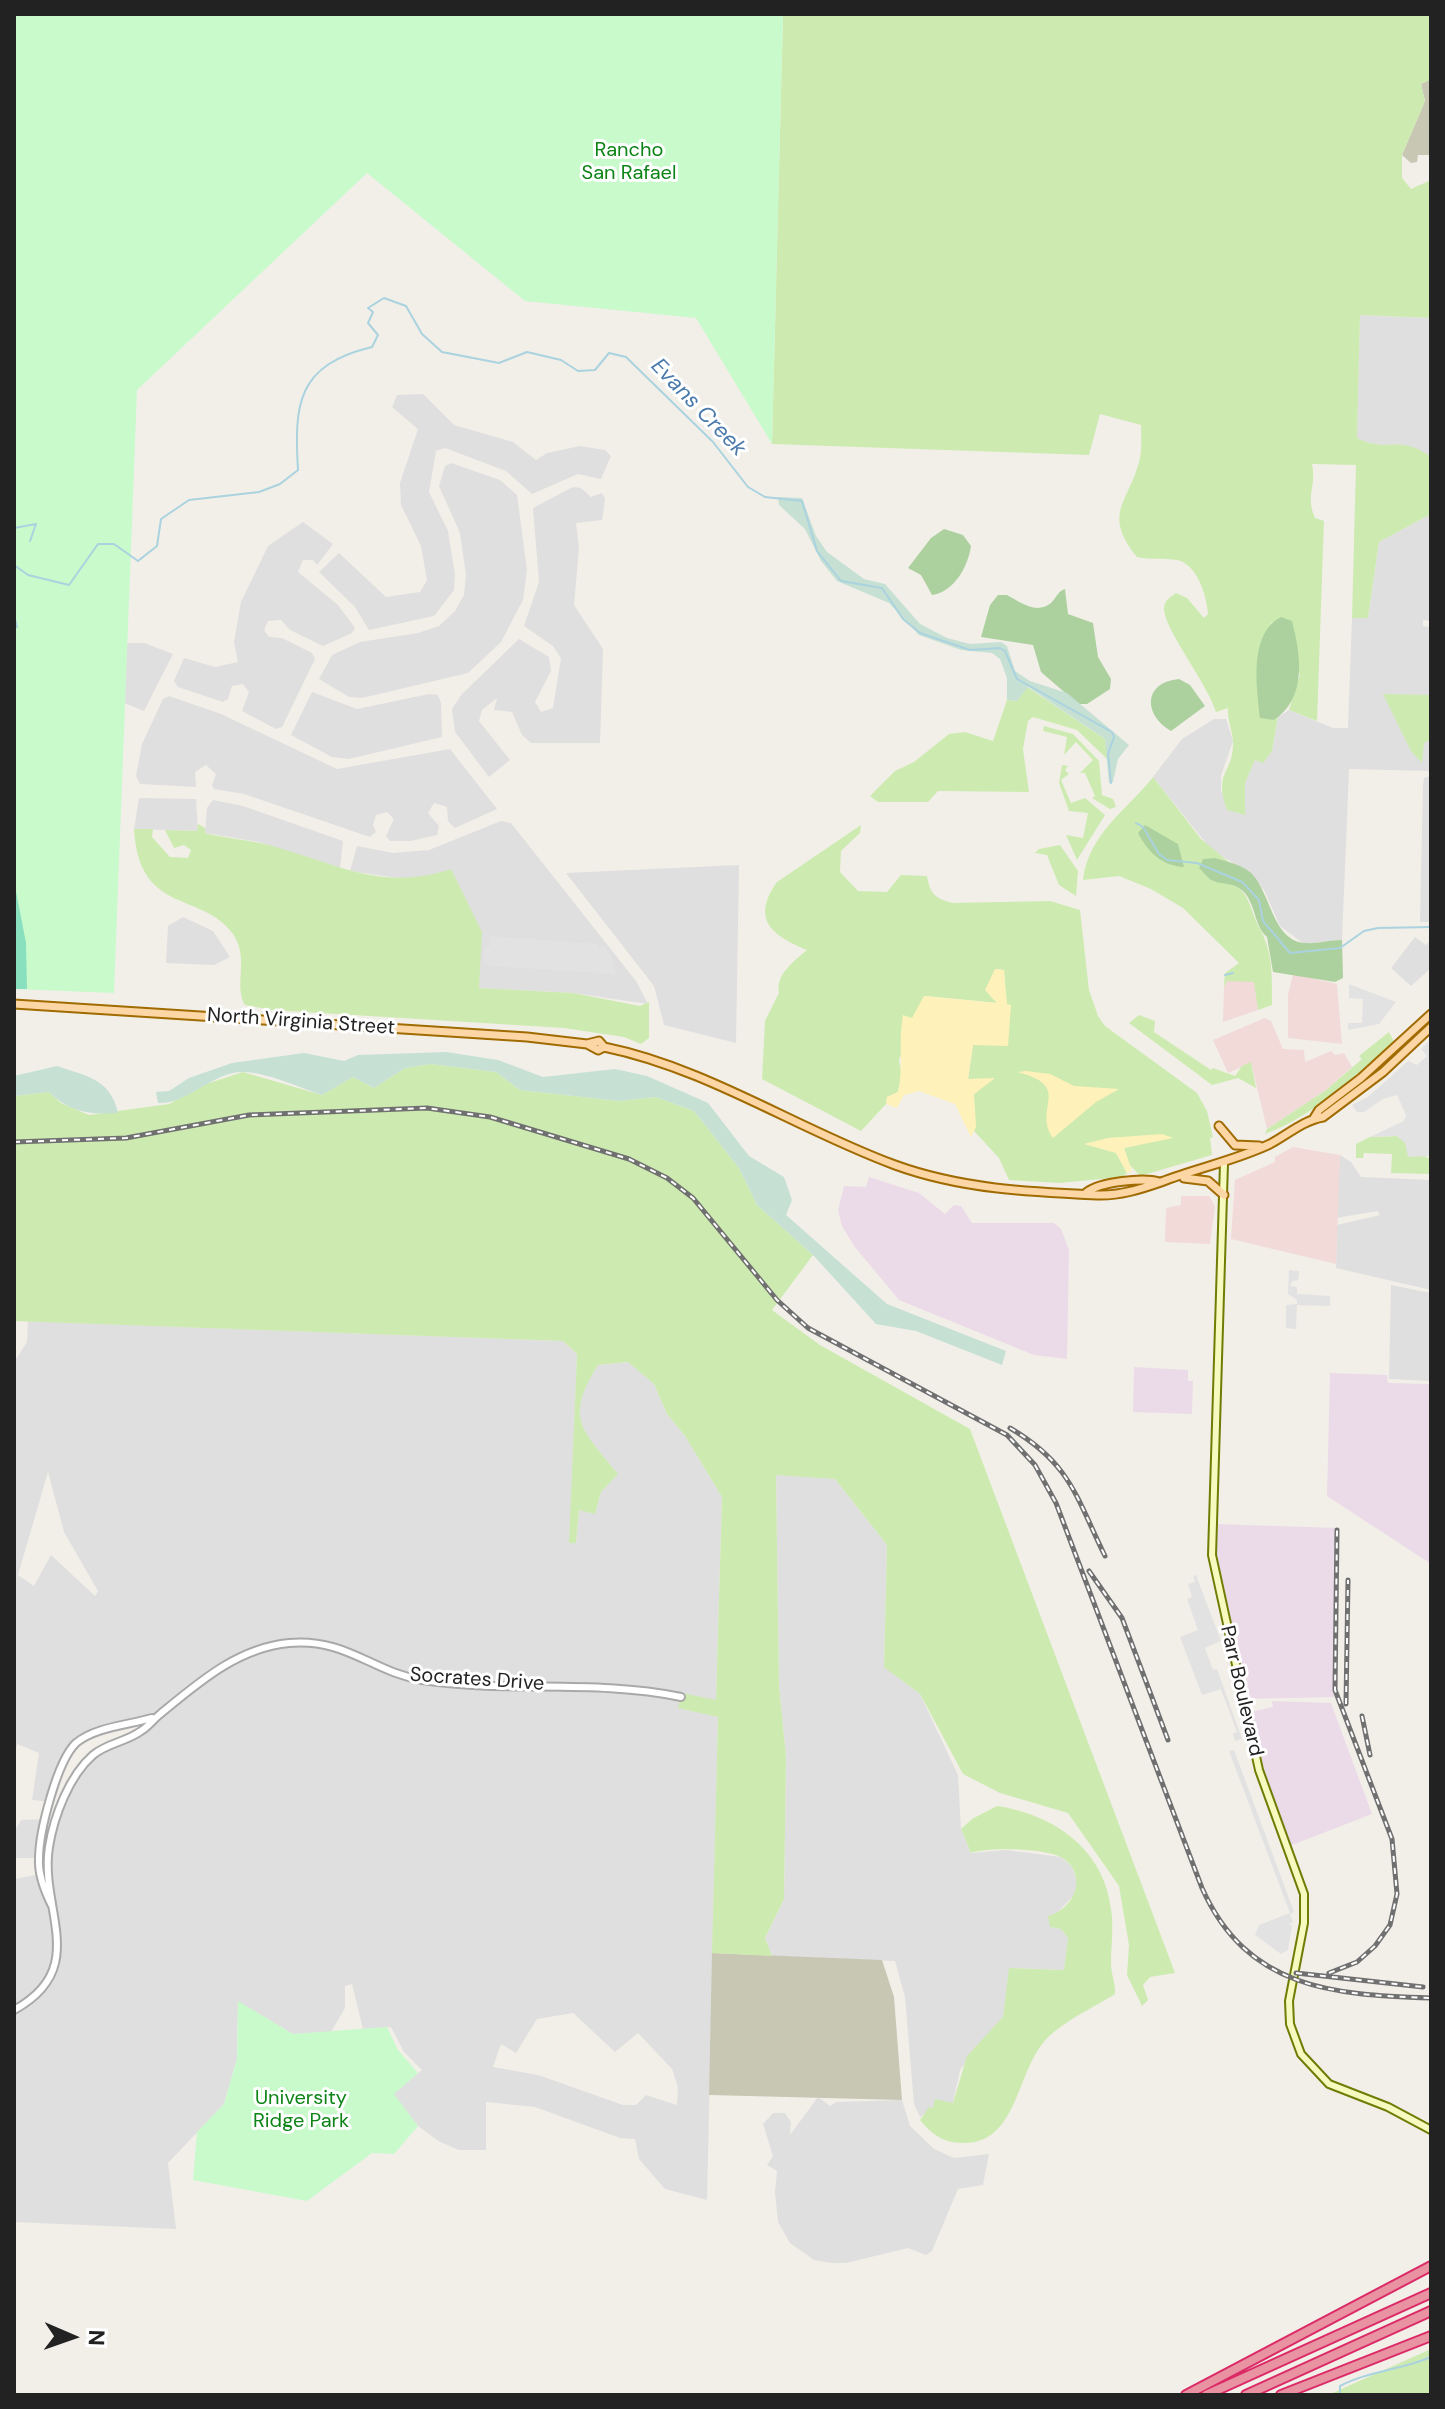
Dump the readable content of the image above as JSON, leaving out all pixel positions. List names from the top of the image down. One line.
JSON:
{"streets":{"main road":["North Virginia Street","Parr Boulevard"],"street":["Socrates Drive"]},"crossings":[["North Virginia Street","Parr Boulevard"]],"water":["Evans Creek"],"parks":["Rancho San Rafael","University Ridge Park"],"north":"right"}
